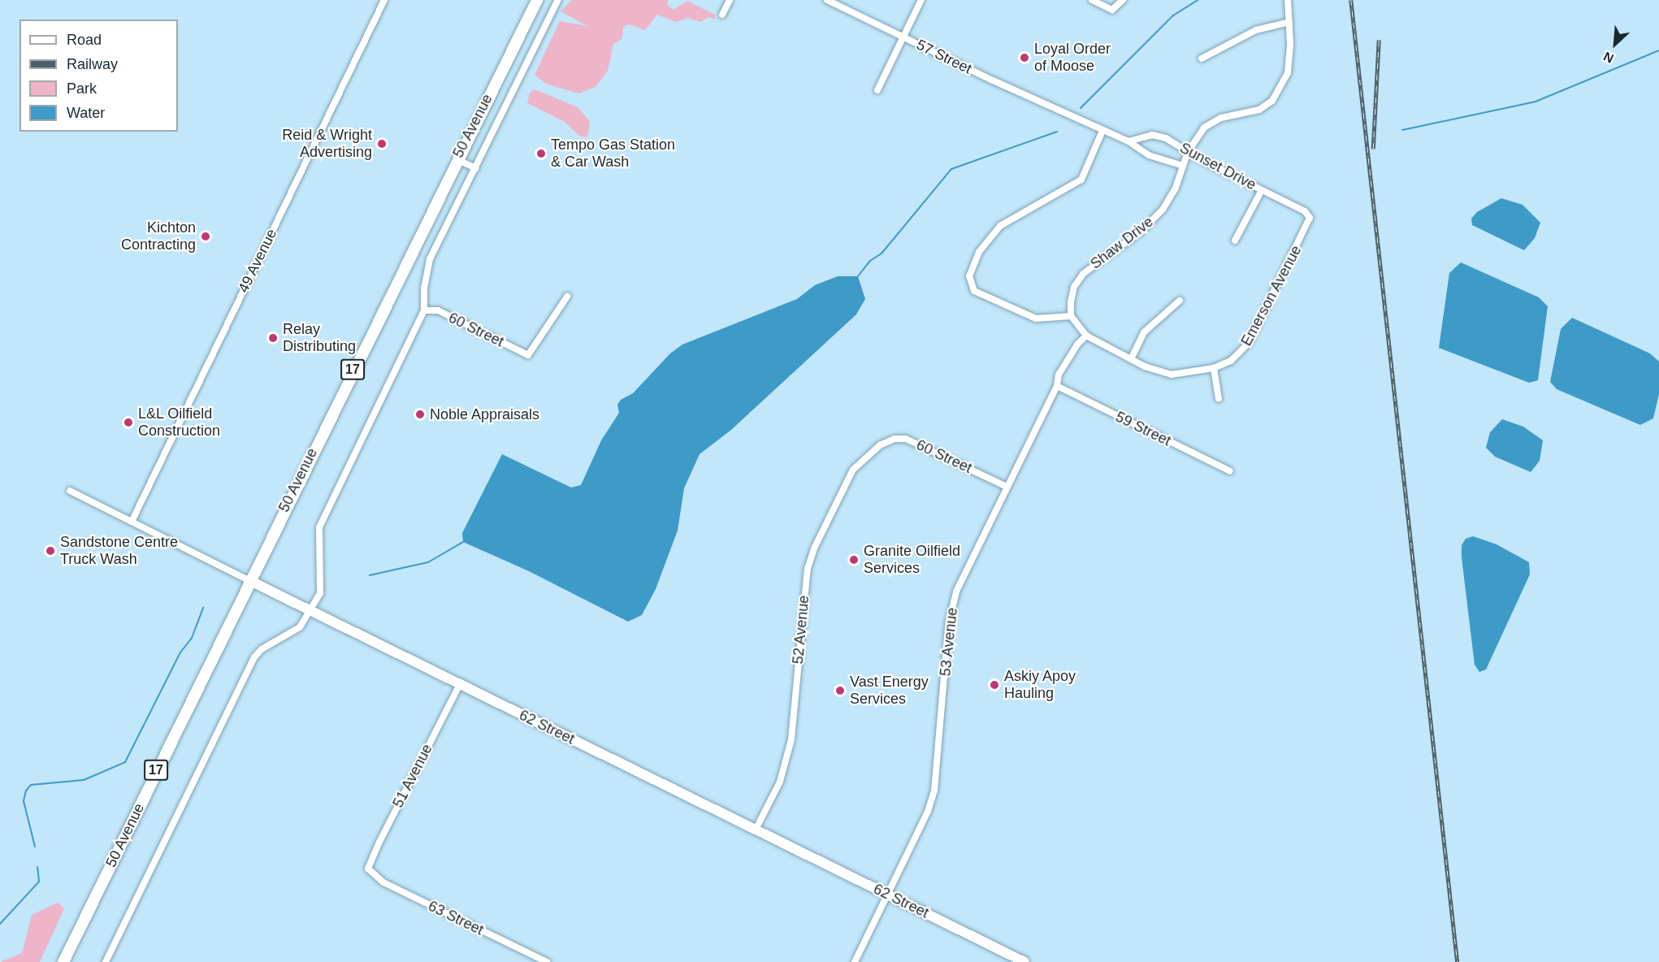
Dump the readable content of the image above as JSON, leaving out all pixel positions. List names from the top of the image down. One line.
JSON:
{"streets":{"main road":["50 Avenue","17","62 Street"],"street":["57 Street","Sunset Drive","Shaw Drive","49 Avenue","Emerson Avenue","60 Street","59 Street","52 Avenue","53 Avenue","51 Avenue","63 Street"]},"crossings":[["57 Street","Sunset Drive"],["50 Avenue","62 Street"],["Sunset Drive","Shaw Drive"],["Sunset Drive","Emerson Avenue"],["49 Avenue","62 Street"],["Emerson Avenue","53 Avenue"],["60 Street","52 Avenue"],["60 Street","53 Avenue"],["59 Street","53 Avenue"],["52 Avenue","62 Street"],["53 Avenue","62 Street"],["62 Street","51 Avenue"],["51 Avenue","63 Street"]],"places":["Loyal Order of Moose","Reid & Wright Advertising","Tempo Gas Station & Car Wash","Kichton Contracting","Relay Distributing","Noble Appraisals","L&L Oilfield Construction","Sandstone Centre Truck Wash","Granite Oilfield Services","Askiy Apoy Hauling","Vast Energy Services"],"legend":["Road","Railway","Park","Water"],"north":"bottom left"}
